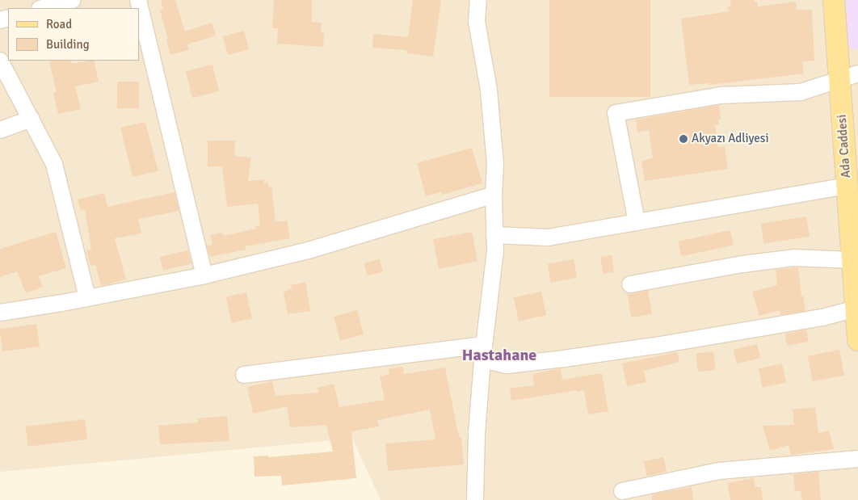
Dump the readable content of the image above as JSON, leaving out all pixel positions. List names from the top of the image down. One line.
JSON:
{"streets":{"main road":["Ada Caddesi"]},"districts":["Hastahane"],"places":["Akyazı Adliyesi"],"legend":["Road","Building"]}
